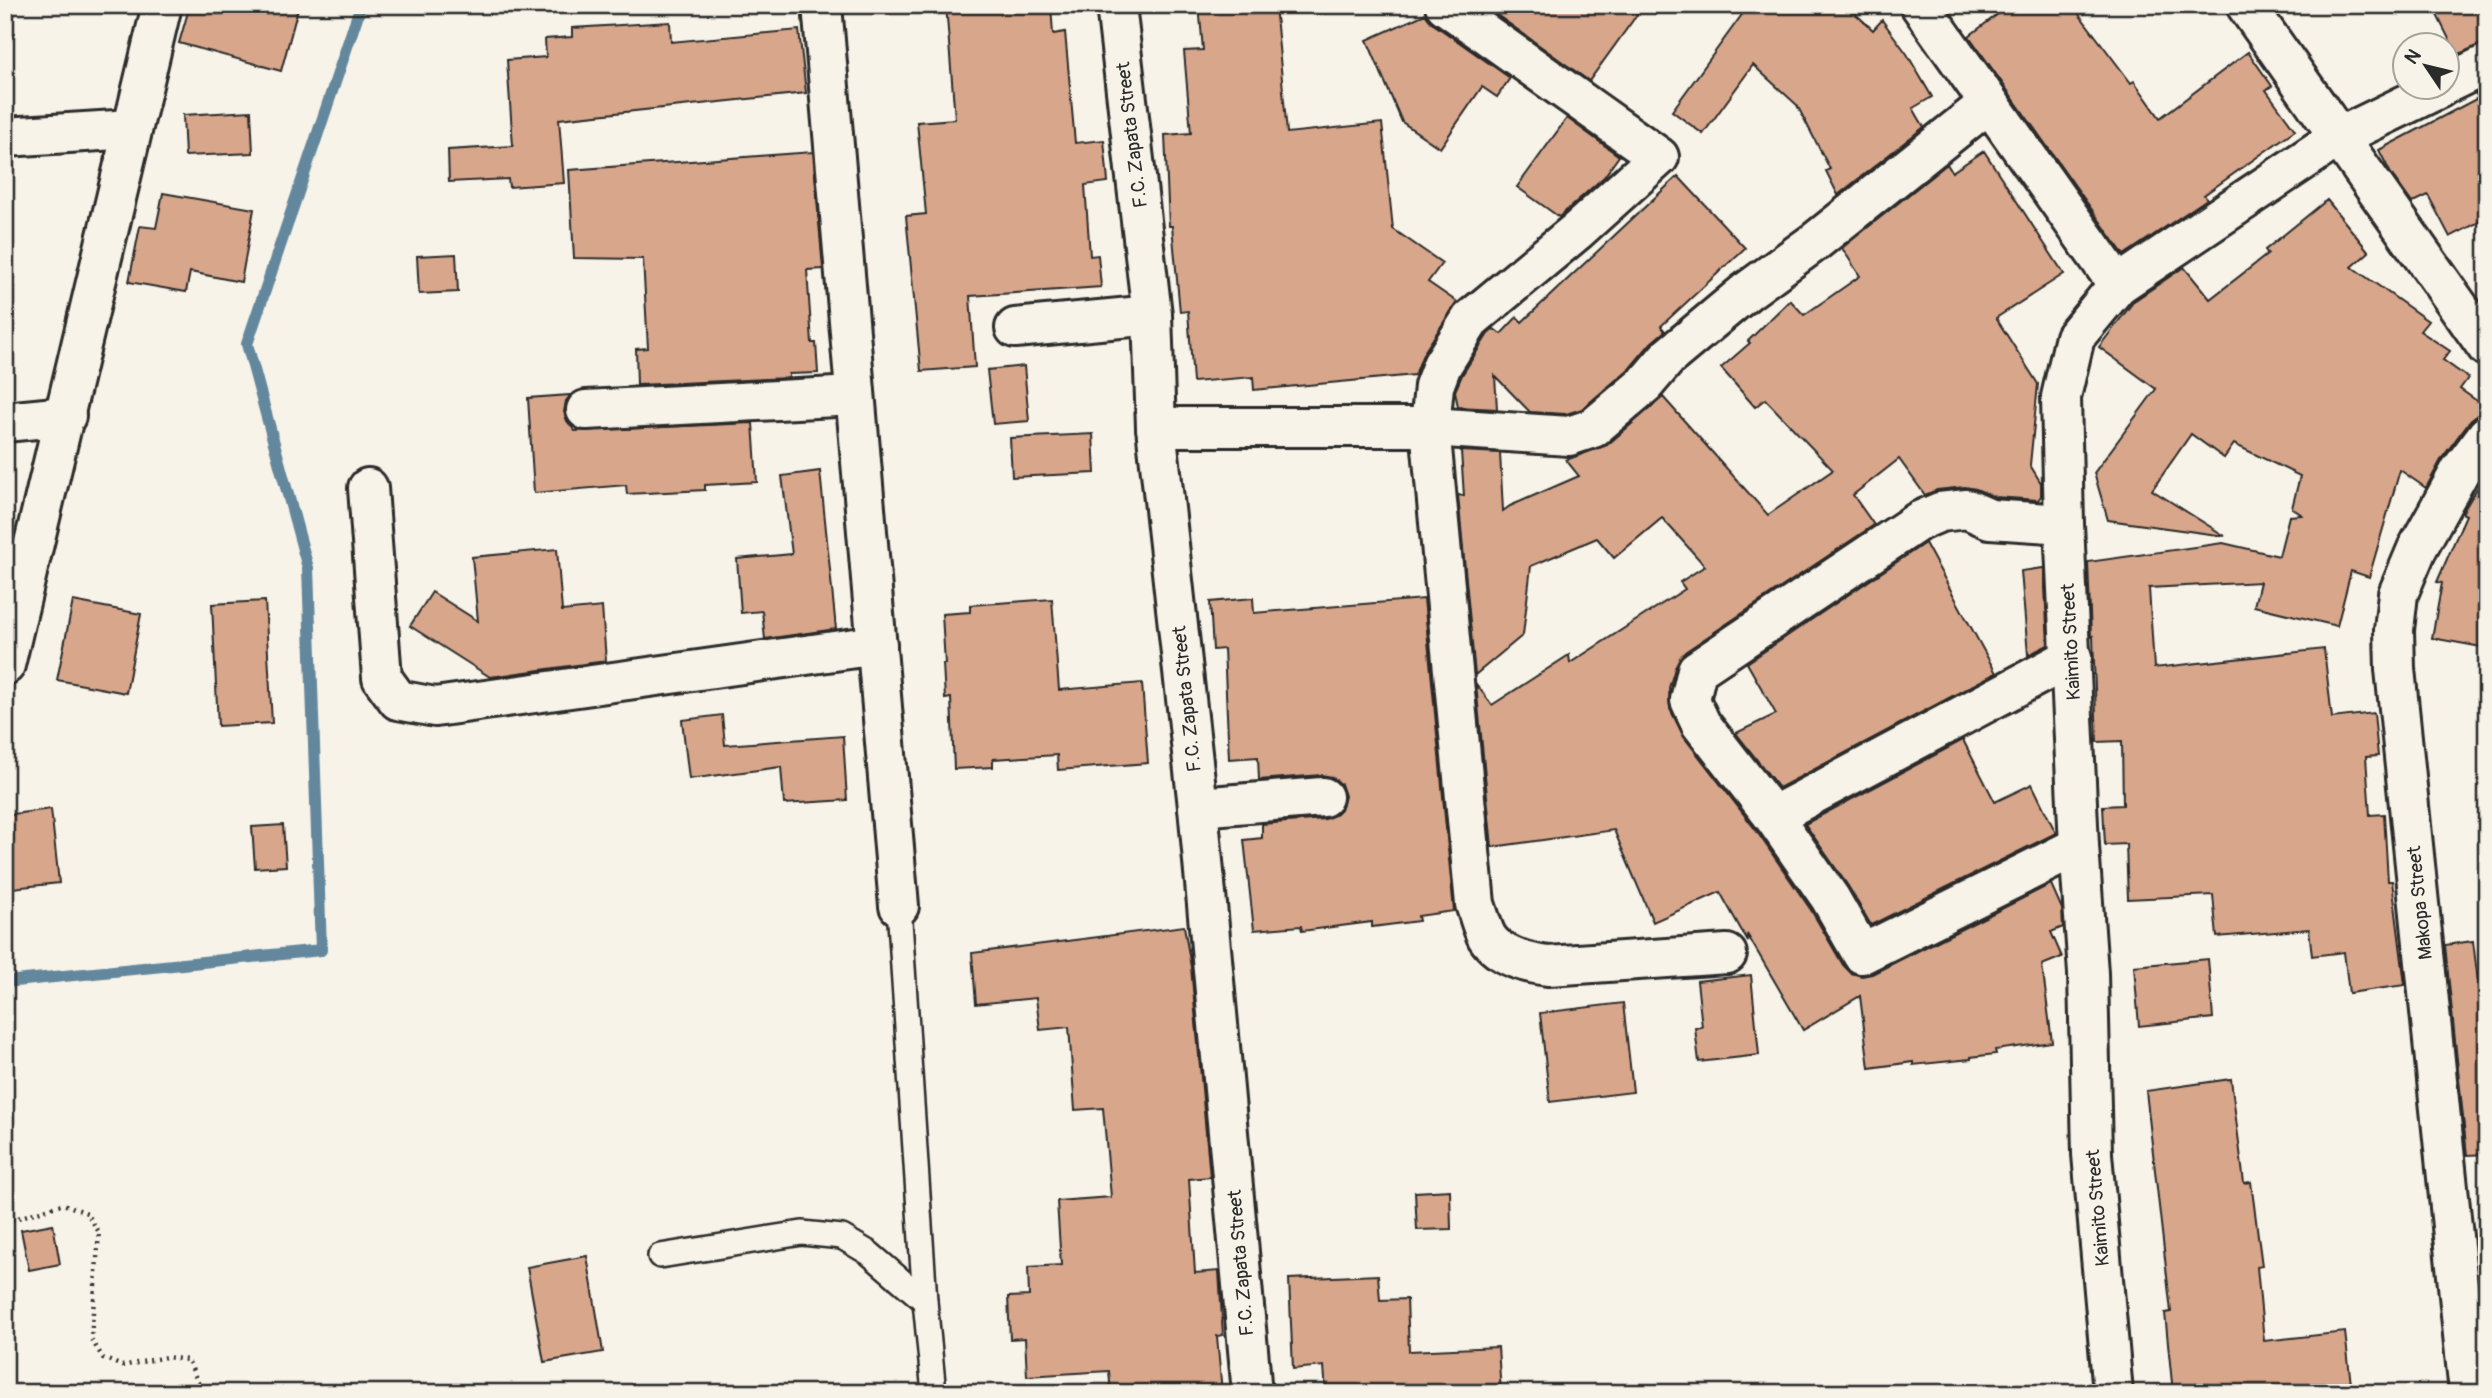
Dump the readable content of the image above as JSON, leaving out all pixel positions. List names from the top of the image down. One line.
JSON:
{"streets":{"street":["F.C. Zapata Street","Kaimito Street","Makopa Street"]},"north":"top left"}
